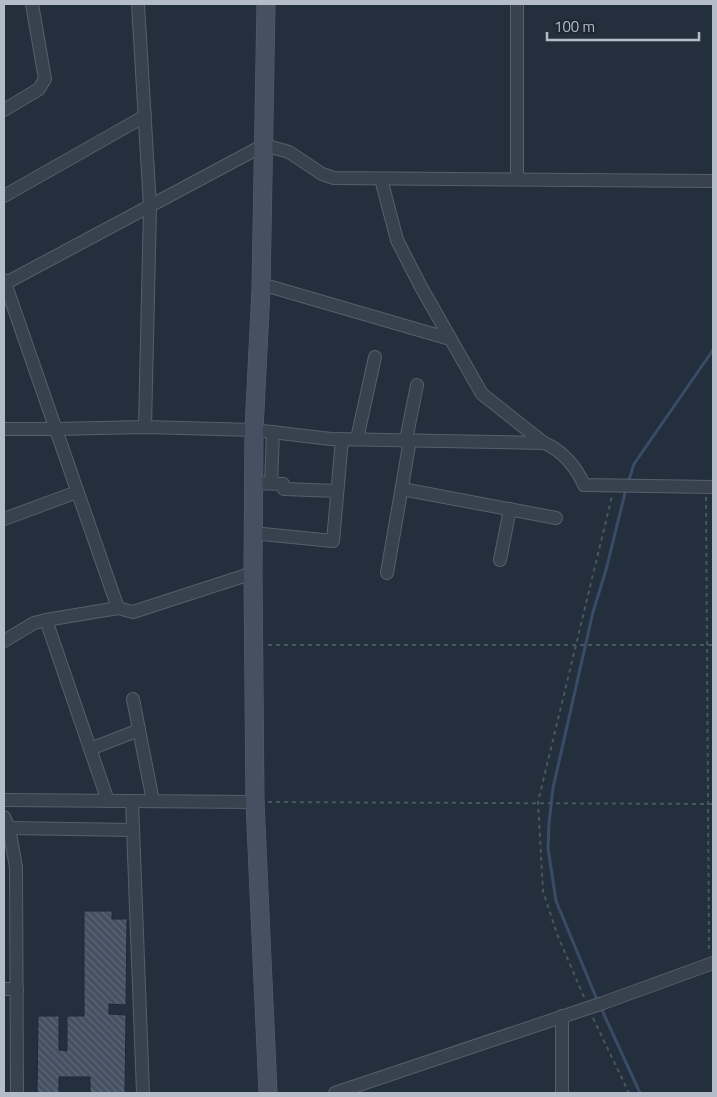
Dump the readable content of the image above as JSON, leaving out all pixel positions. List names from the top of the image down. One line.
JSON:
{"scale_bar":"100 m"}
